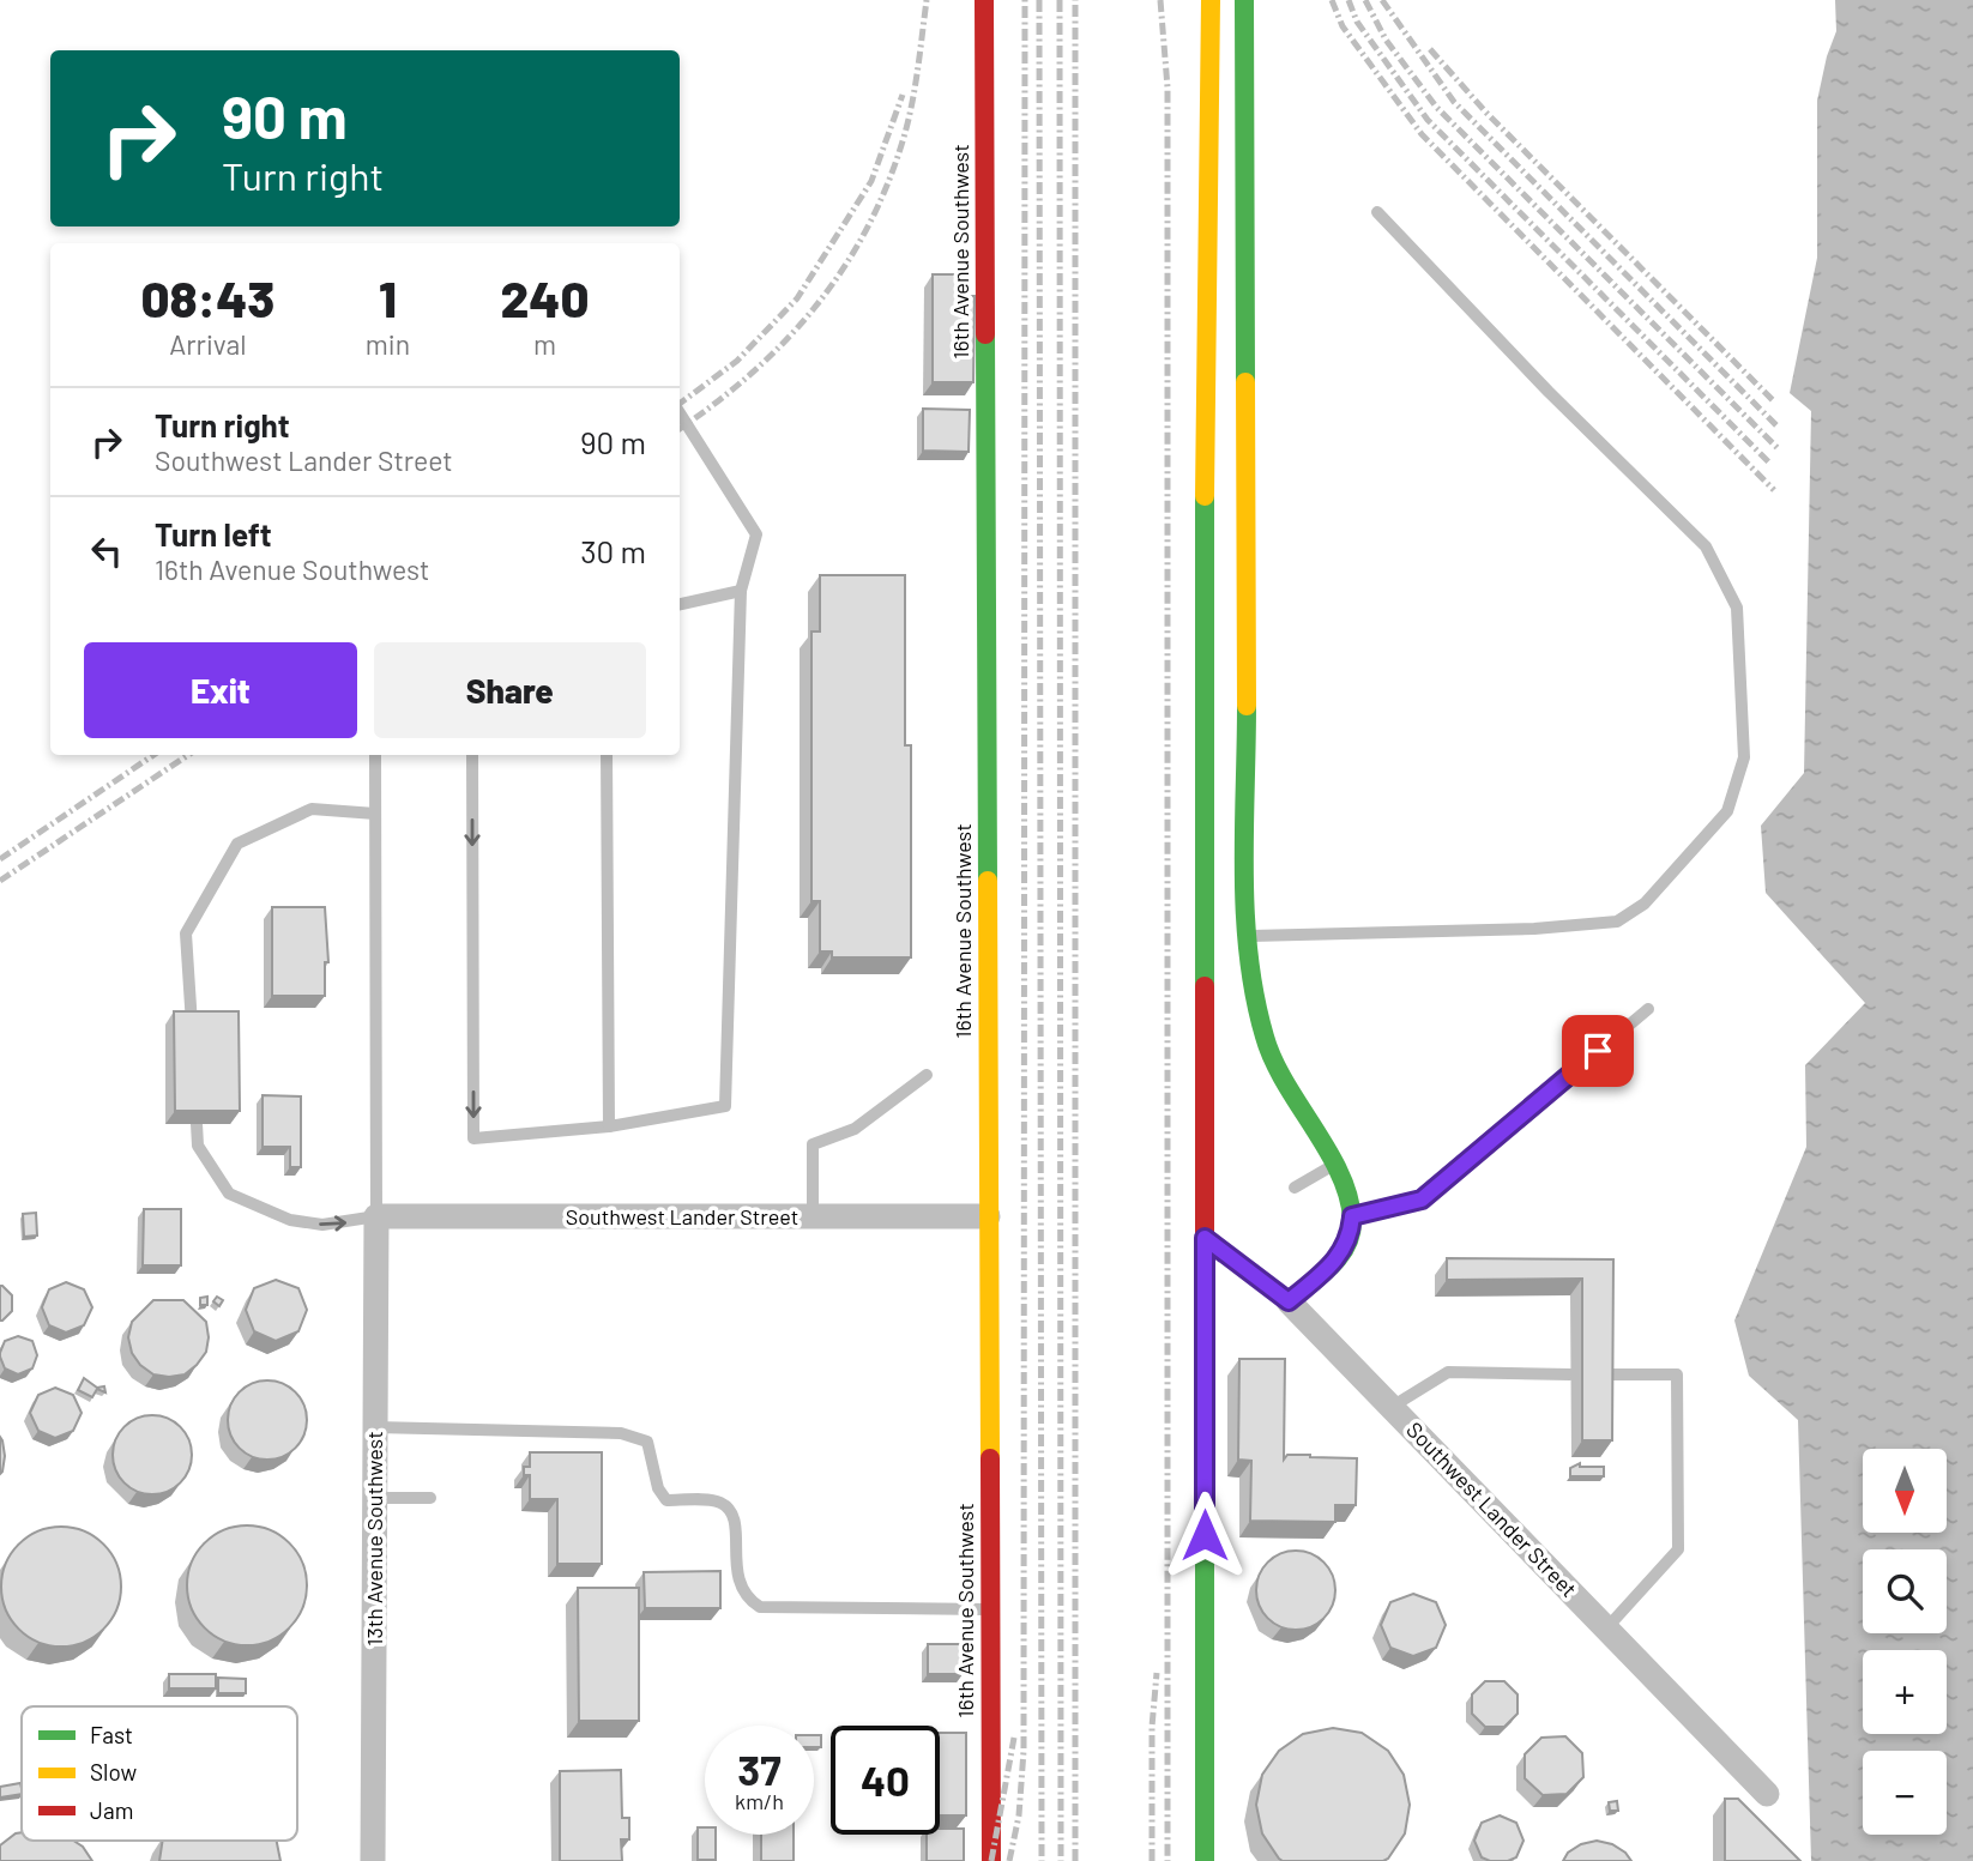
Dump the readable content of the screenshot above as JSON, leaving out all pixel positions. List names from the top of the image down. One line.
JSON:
{"streets":{"street":["16th Avenue Southwest","Southwest Lander Street","13th Avenue Southwest"]},"crossings":[["16th Avenue Southwest","Southwest Lander Street"],["Southwest Lander Street","13th Avenue Southwest"]],"legend":["Fast","Slow","Jam"],"north":"bottom","page":{"turn":["90 m","Turn right"],"eta":["08:43","Arrival","1","min","240","m"],"list":[{"name":"Turn right","note":"Southwest Lander Street","value":"90 m"},{"name":"Turn left","note":"16th Avenue Southwest","value":"30 m"}],"buttons":["Exit","Share"],"map_buttons":["+","−"],"speed":"37 km/h","limit":"40"}}
